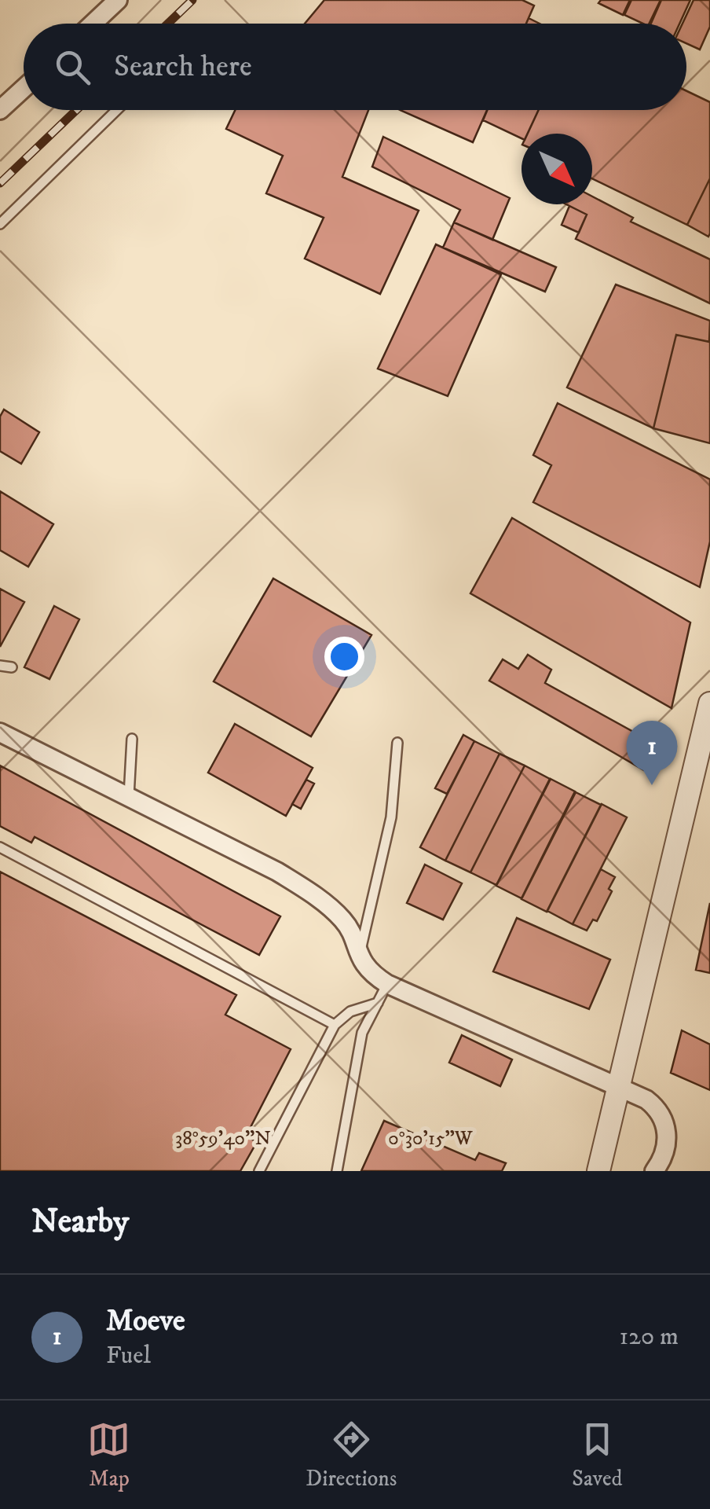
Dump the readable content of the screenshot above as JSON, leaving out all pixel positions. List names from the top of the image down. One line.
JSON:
{"north":"bottom right","page":{"search":"Search here","pins":"1","heading":"Nearby","list":[{"mark":"1","name":"Moeve","note":"Fuel","value":"120 m"}],"nav":["Map","Directions","Saved"]},"coordinates":["38°59'40\"N","0°30'15\"W"]}
